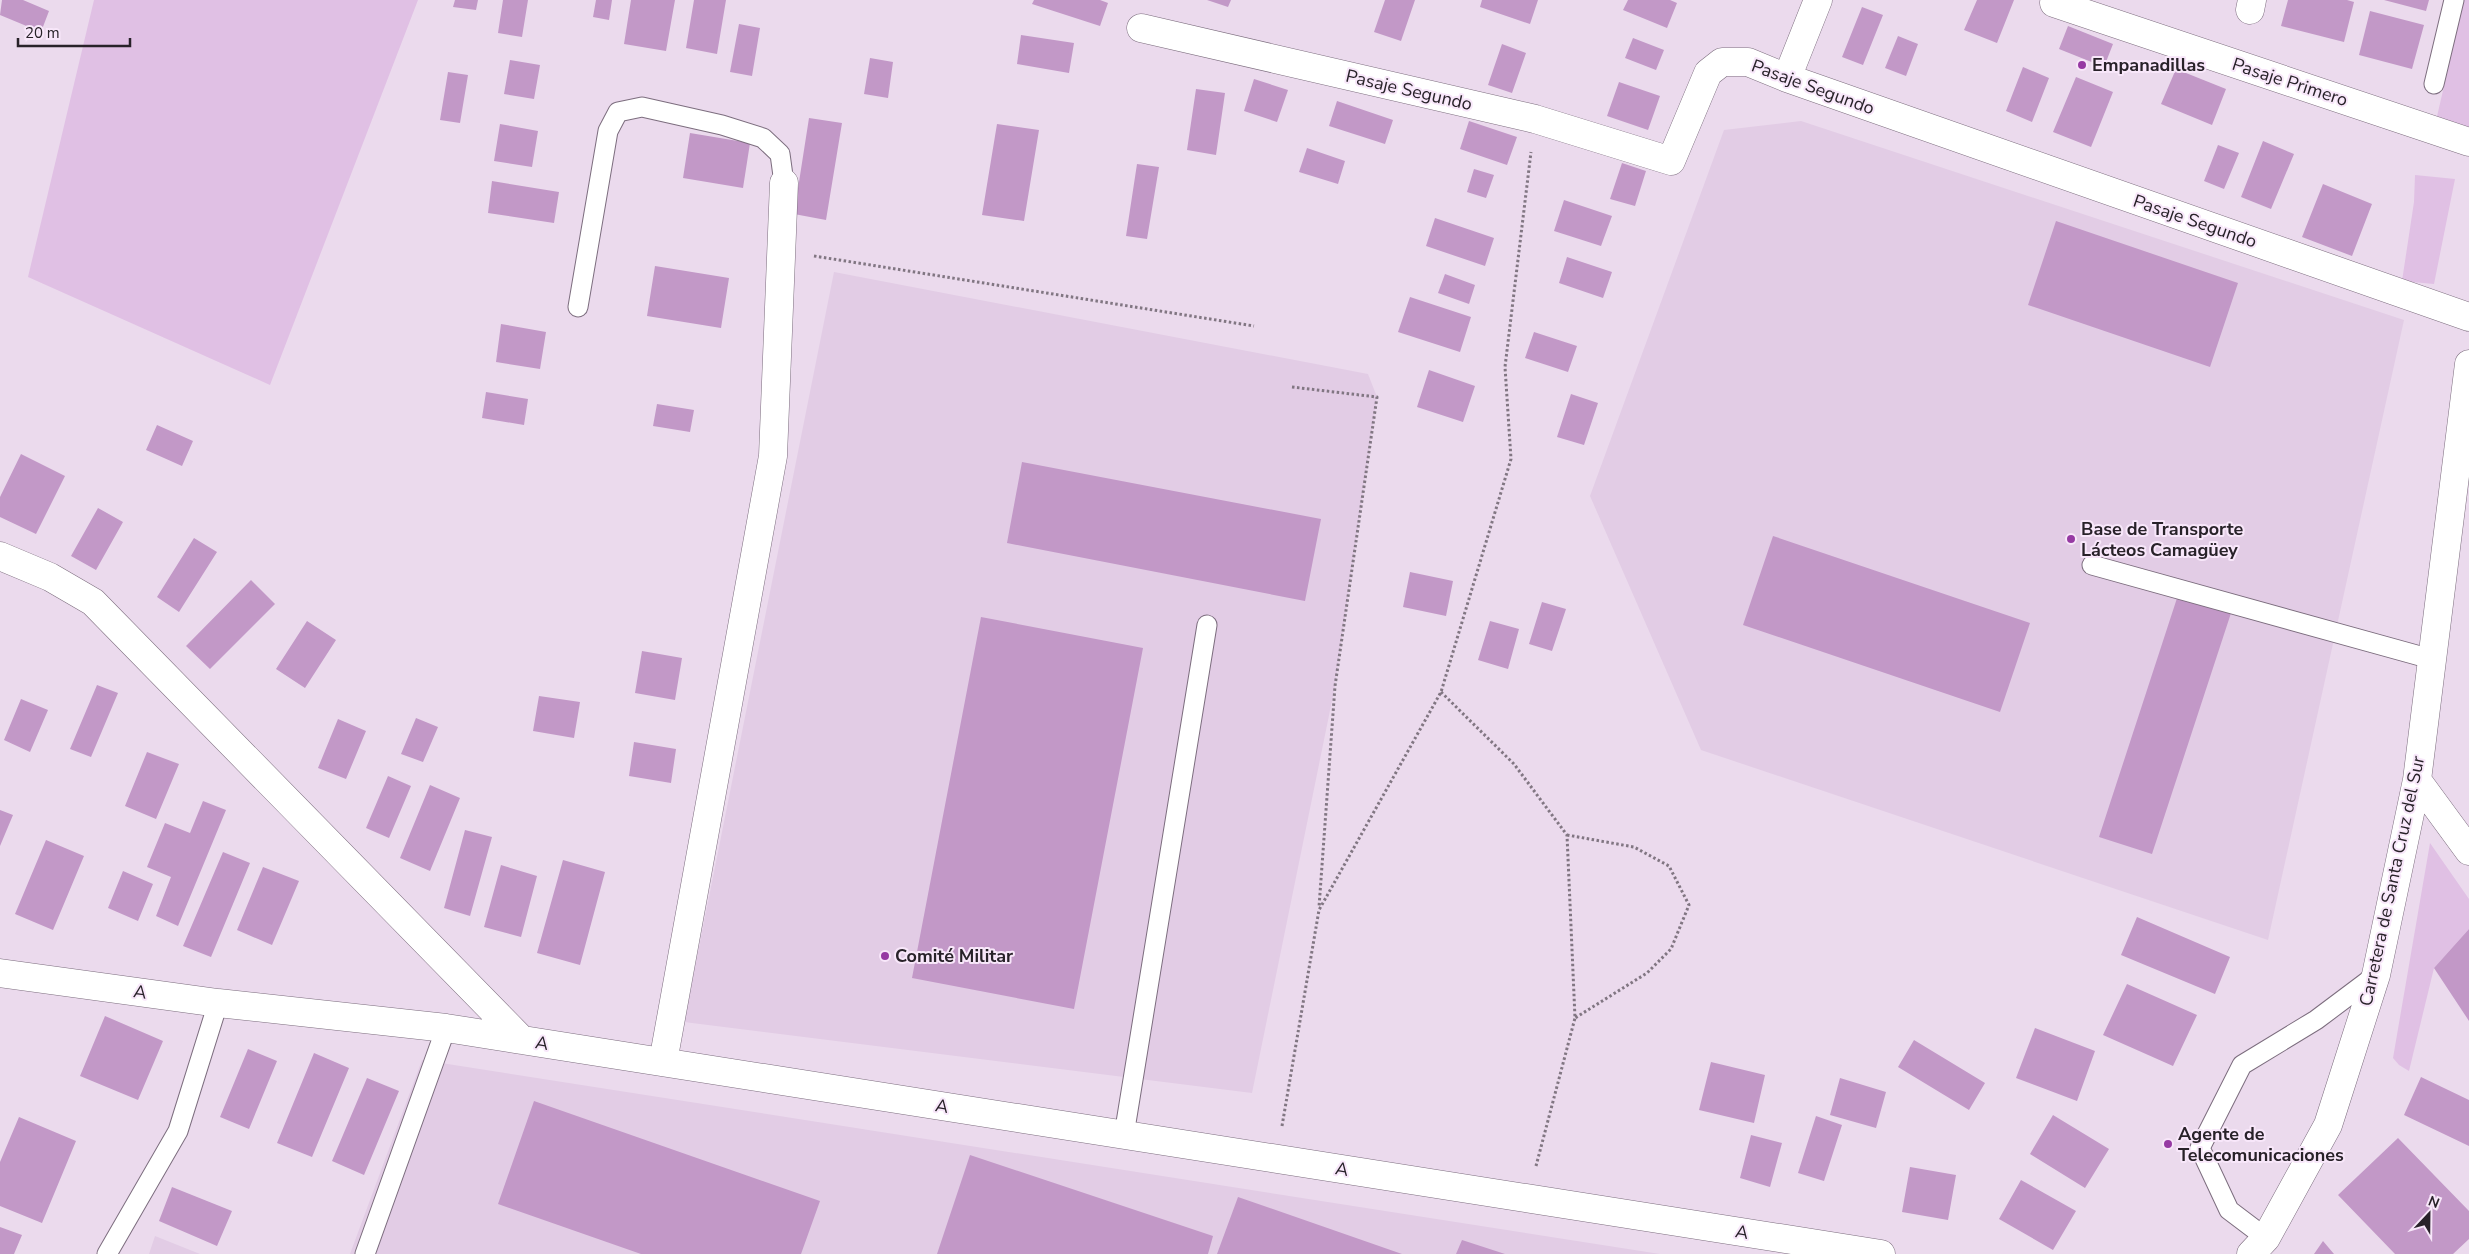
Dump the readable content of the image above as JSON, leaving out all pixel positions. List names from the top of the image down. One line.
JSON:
{"streets":{"street":["Pasaje Primero","Pasaje Segundo","Carretera de Santa Cruz del Sur","A"]},"places":["Empanadillas","Base de Transporte Lácteos Camagüey","Comité Militar","Agente de Telecomunicaciones"],"scale_bar":"20 m","north":"top"}
